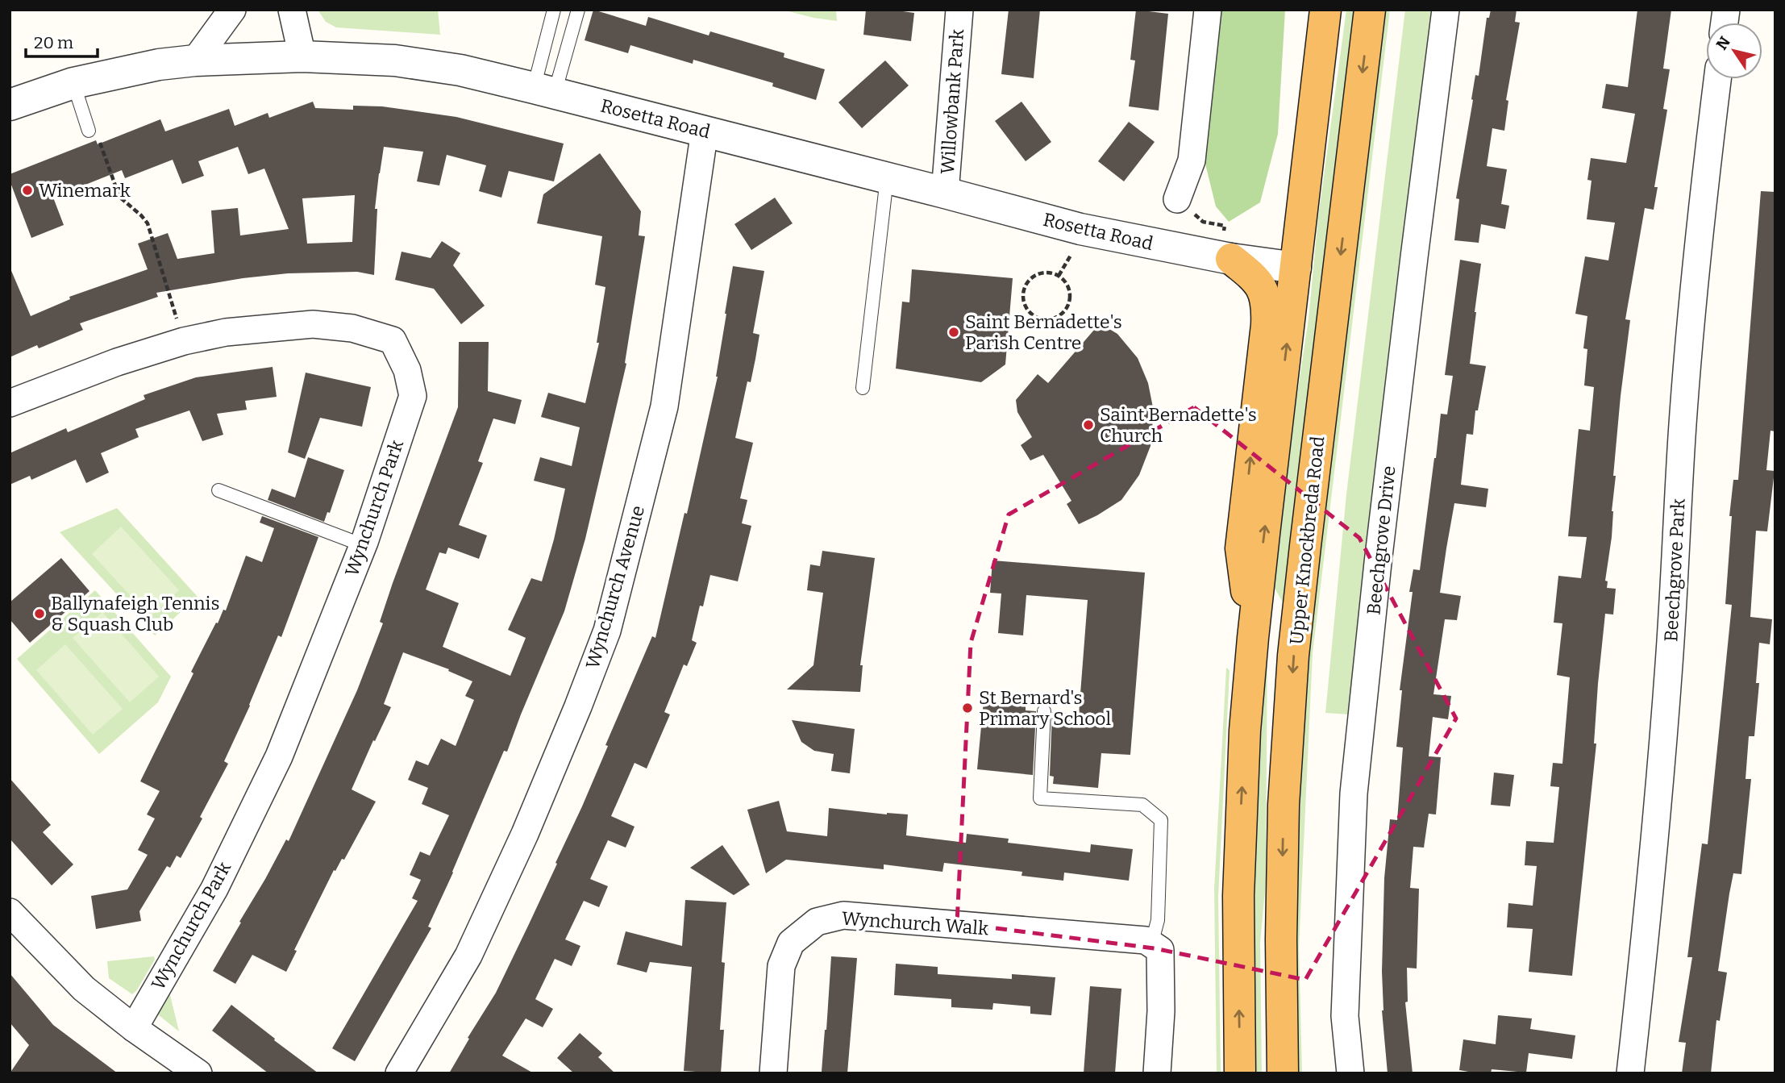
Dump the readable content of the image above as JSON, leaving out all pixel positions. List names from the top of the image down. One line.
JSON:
{"streets":{"highway":["Upper Knockbreda Road"],"street":["Willowbank Park","Rosetta Road","Wynchurch Park","Beechgrove Drive","Beechgrove Park","Wynchurch Avenue","Wynchurch Walk"]},"crossings":[["Willowbank Park","Rosetta Road"],["Rosetta Road","Wynchurch Avenue"]],"places":["Winemark","Saint Bernadette's Parish Centre","Saint Bernadette's Church","Ballynafeigh Tennis & Squash Club","St Bernard's Primary School"],"scale_bar":"20 m","north":"top left"}
